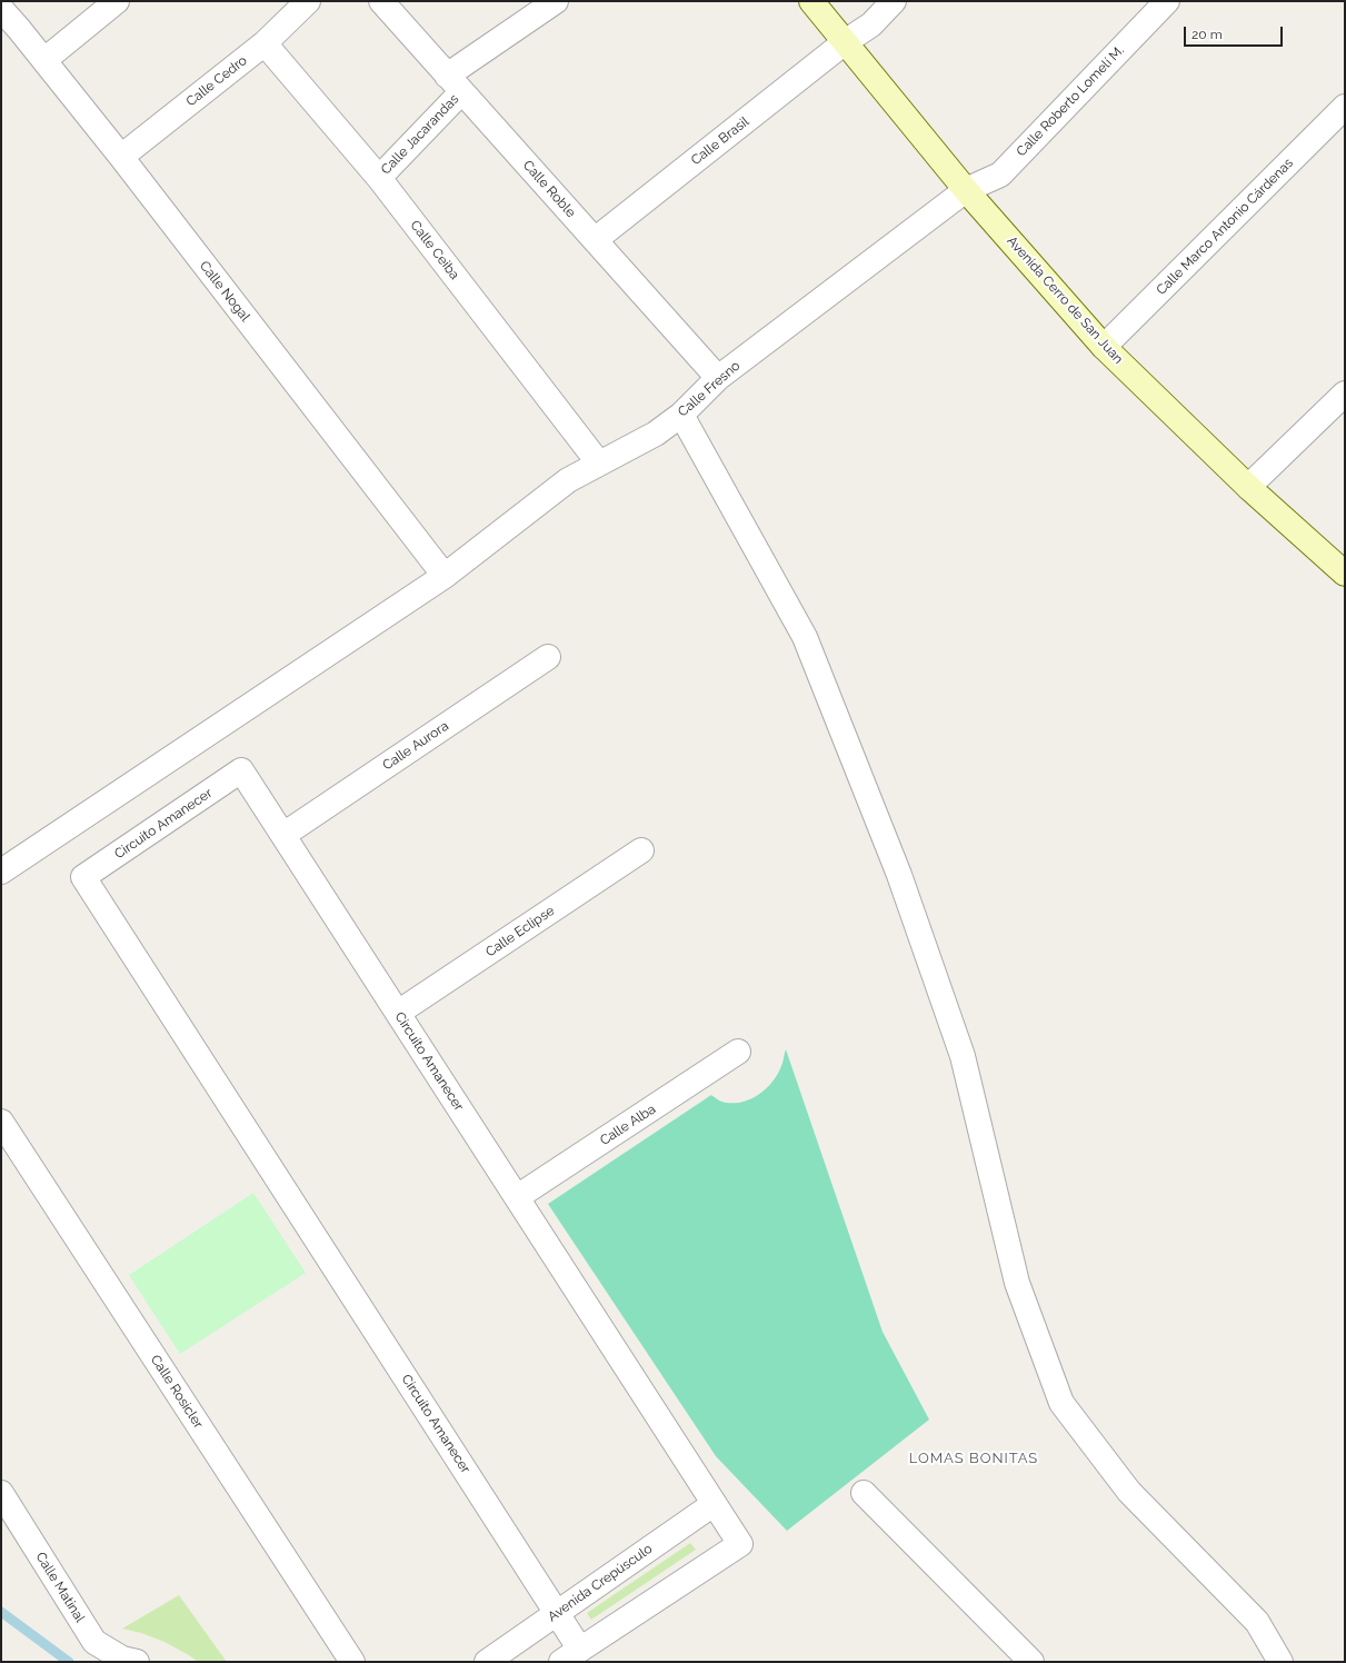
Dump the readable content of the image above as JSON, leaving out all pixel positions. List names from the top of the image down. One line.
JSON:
{"streets":{"street":["Calle Cedro","Calle Roberto Lomelí M.","Calle Jacarandas","Calle Brasil","Calle Roble","Calle Marco Antonio Cárdenas","Calle Ceiba","Calle Nogal","Avenida Cerro de San Juan","Calle Fresno","Calle Aurora","Circuito Amanecer","Calle Eclipse","Calle Alba","Calle Rosicler","Avenida Crepúsculo","Calle Matinal"]},"crossings":[["Calle Cedro","Calle Ceiba"],["Calle Cedro","Calle Nogal"],["Calle Roberto Lomelí M.","Avenida Cerro de San Juan"],["Calle Roberto Lomelí M.","Calle Fresno"],["Calle Jacarandas","Calle Roble"],["Calle Jacarandas","Calle Ceiba"],["Calle Brasil","Calle Roble"],["Calle Brasil","Avenida Cerro de San Juan"],["Calle Roble","Calle Fresno"],["Calle Marco Antonio Cárdenas","Avenida Cerro de San Juan"],["Calle Ceiba","Calle Fresno"],["Calle Nogal","Calle Fresno"],["Avenida Cerro de San Juan","Calle Fresno"],["Calle Aurora","Circuito Amanecer"],["Circuito Amanecer","Calle Eclipse"],["Circuito Amanecer","Calle Alba"],["Circuito Amanecer","Avenida Crepúsculo"]],"districts":["LOMAS BONITAS"],"scale_bar":"20 m"}
